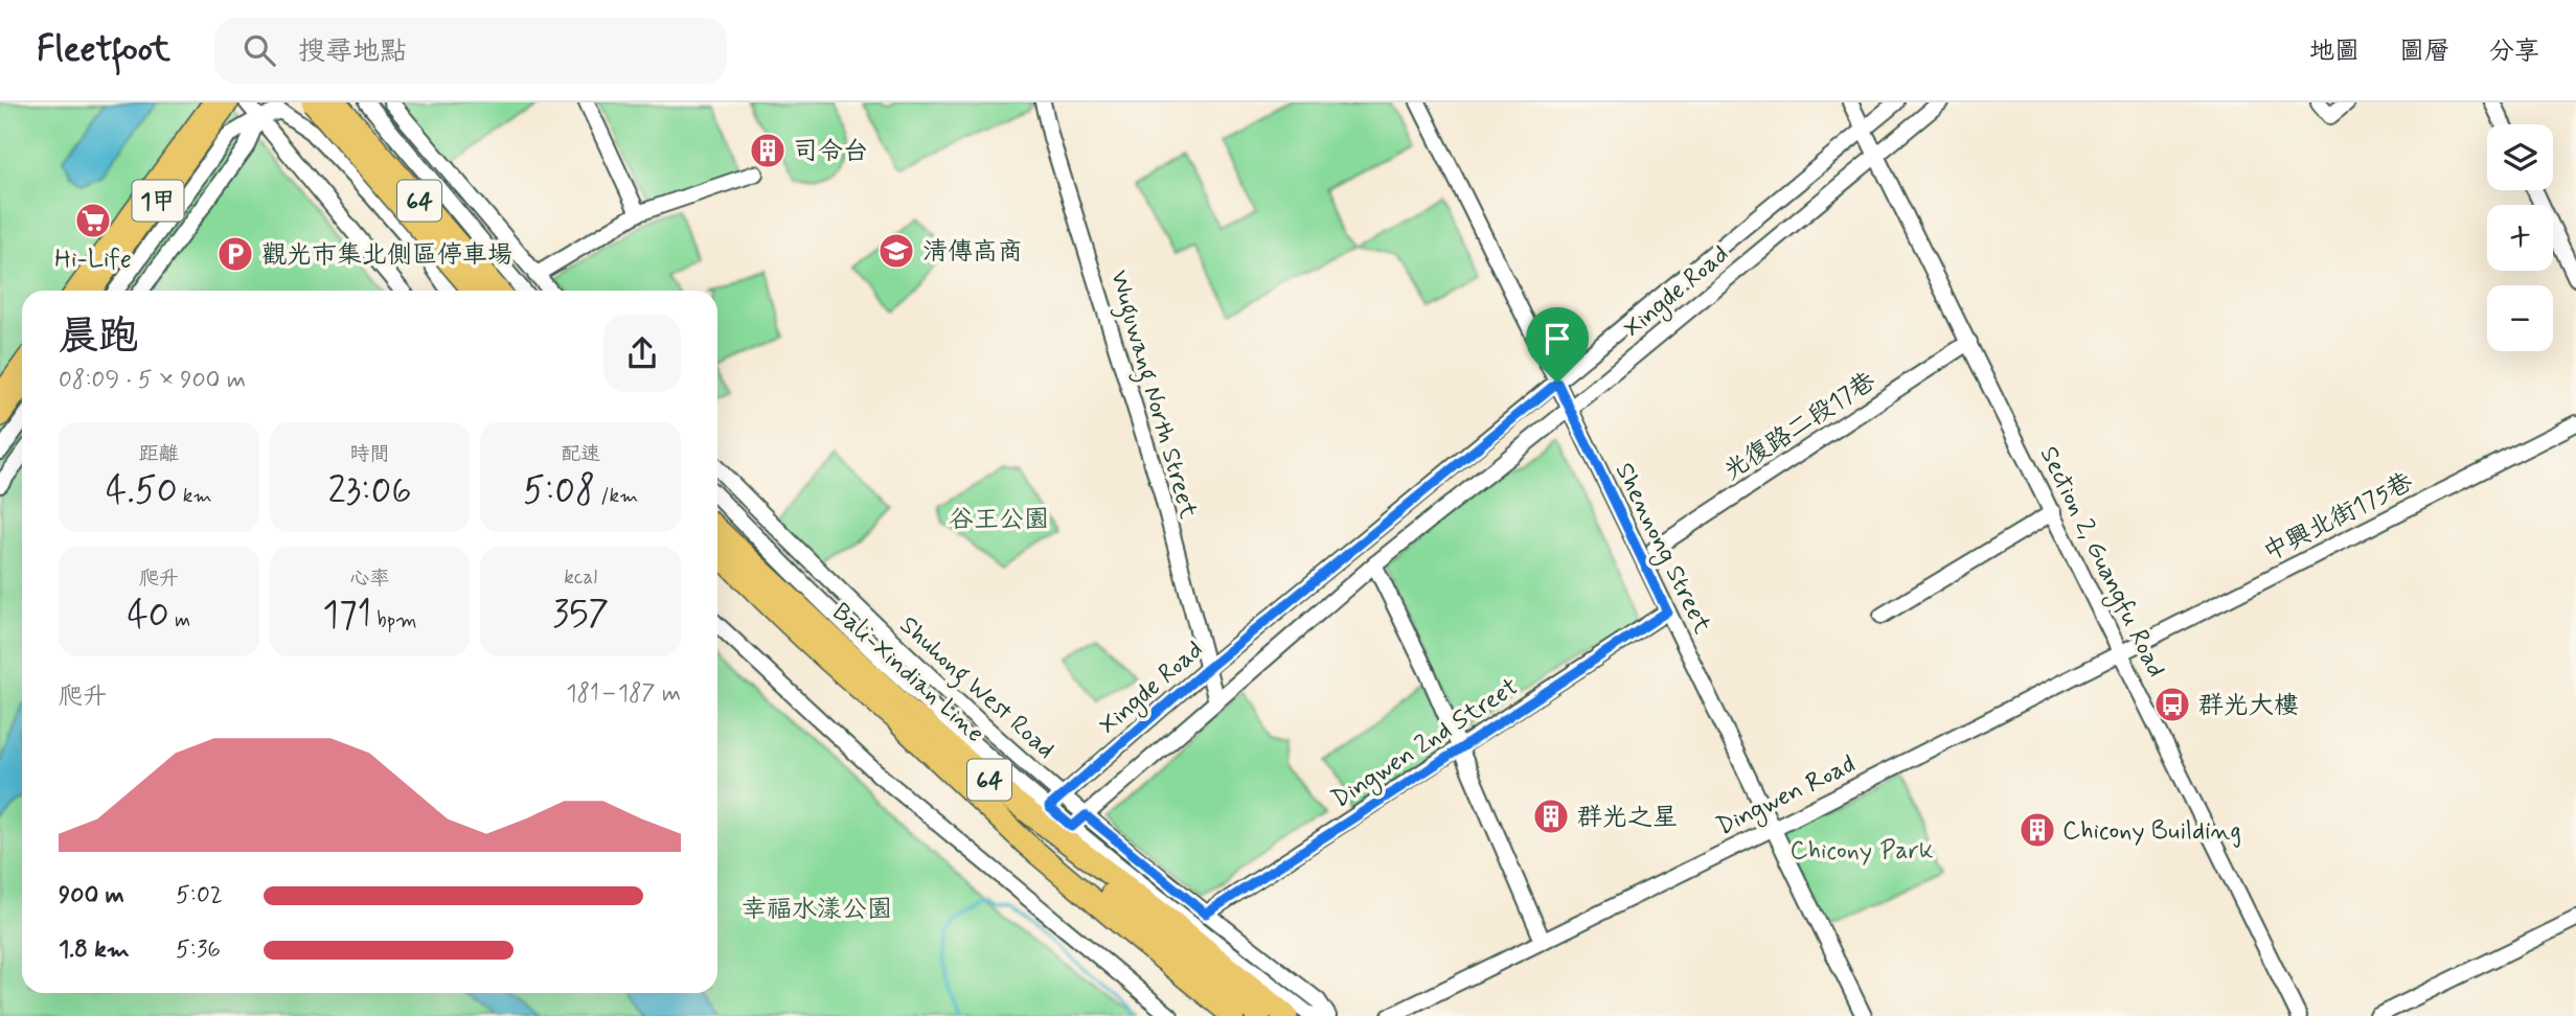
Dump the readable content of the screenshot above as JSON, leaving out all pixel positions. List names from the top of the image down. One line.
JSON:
{"streets":{"highway":["64","Bali-Xindian Line"],"main road":["1甲"],"street":["Xingde Road","Wuguwang North Street","光復路二段17巷","中興北街175巷","Shennong Street","Section 2, Guangfu Road","Shuhong West Road","Dingwen 2nd Street","Dingwen Road"]},"crossings":[["Xingde Road","Wuguwang North Street"],["Xingde Road","Shennong Street"],["Xingde Road","Section 2, Guangfu Road"],["Xingde Road","Shuhong West Road"],["光復路二段17巷","Section 2, Guangfu Road"],["中興北街175巷","Section 2, Guangfu Road"],["中興北街175巷","Dingwen Road"],["Shennong Street","Dingwen 2nd Street"],["Shennong Street","Dingwen Road"],["Section 2, Guangfu Road","Dingwen Road"],["Shuhong West Road","Dingwen 2nd Street"]],"parks":["谷王公園","Chicony Park","幸福水漾公園"],"places":{"building":["司令台","群光之星","Chicony Building"],"supermarket":["Hi-Life"],"school or university":["清傳高商"],"parking":["觀光市集北側區停車場"],"bus stop":["群光大樓"]},"page":{"header":"Fleetfoot","search":"搜尋地點","nav":["地圖","圖層","分享"],"map_buttons":["+","−"],"heading":["晨跑","08:09 · 5 × 900 m"],"stats":[["距離","4.50 km"],["時間","23:06"],["配速","5:08 /km"],["爬升","40 m"],["心率","171 bpm"],["kcal","357"]],"chart":["爬升","181–187 m"],"list":[{"name":"900 m","note":"5:02"},{"name":"1.8 km","note":"5:36"}]}}
